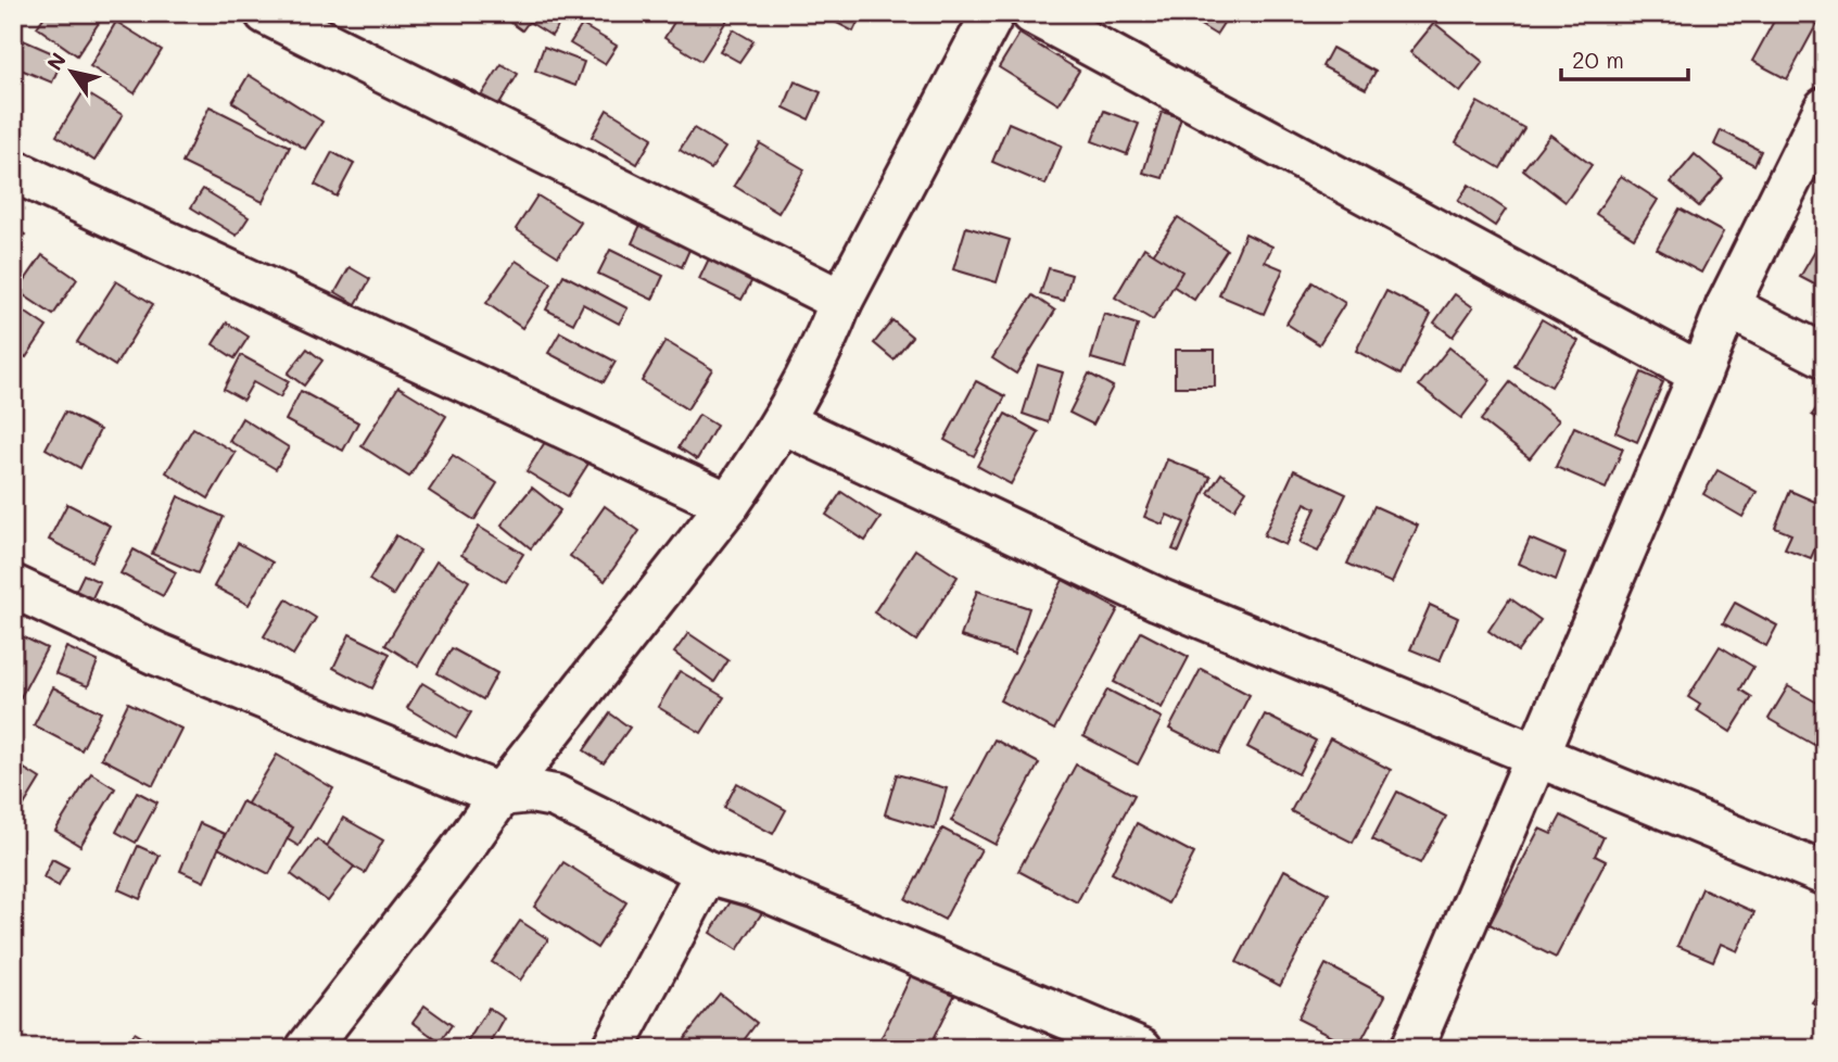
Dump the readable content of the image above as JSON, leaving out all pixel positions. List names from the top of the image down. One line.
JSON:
{"scale_bar":"20 m","north":"top left"}
